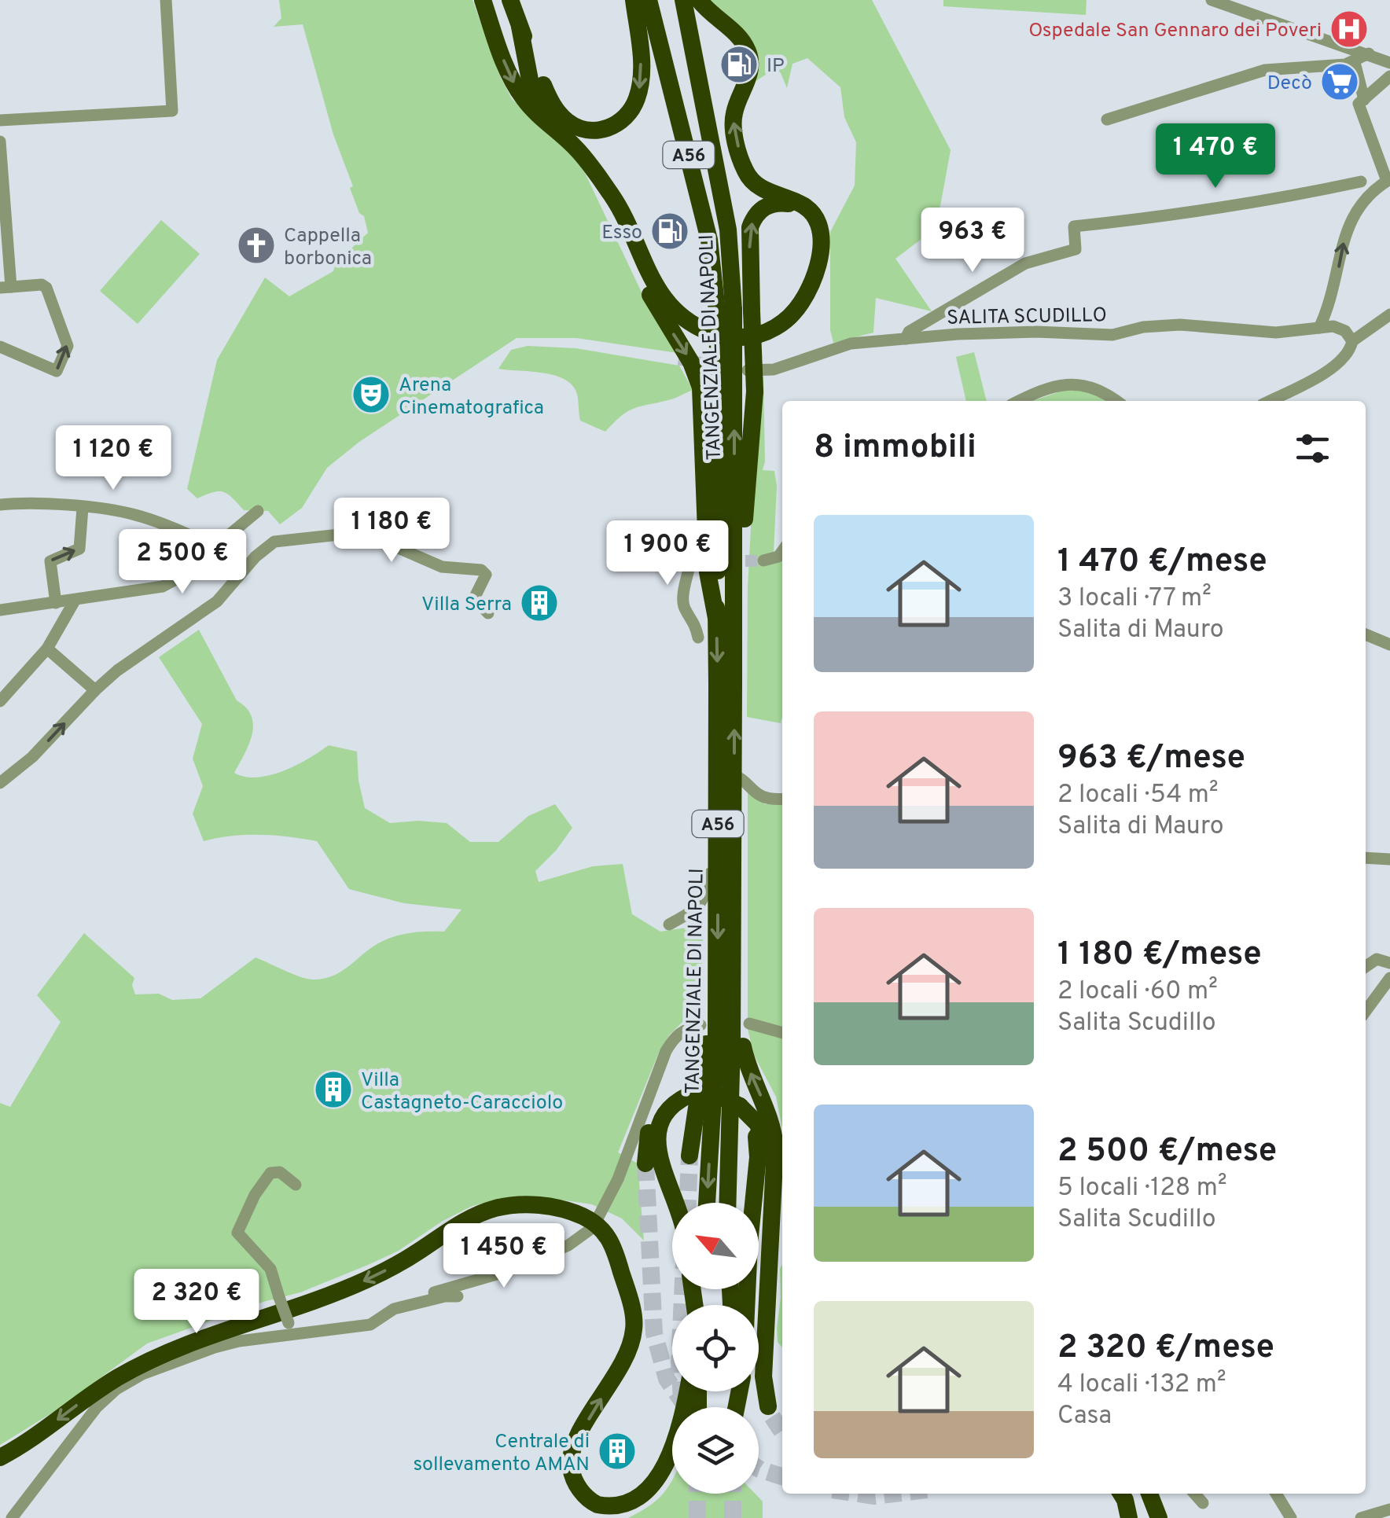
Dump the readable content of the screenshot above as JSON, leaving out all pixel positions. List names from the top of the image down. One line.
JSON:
{"streets":{"highway":["A56","TANGENZIALE DI NAPOLI"],"street":["SALITA SCUDILLO"]},"crossings":[["SALITA SCUDILLO","TANGENZIALE DI NAPOLI"]],"places":{"hospital":["Ospedale San Gennaro dei Poveri"],"fuel station":["IP","Esso"],"supermarket":["Decò"],"church":["Cappella borbonica"],"theatre":["Arena Cinematografica"],"building":["Villa Serra","Villa Castagneto-Caracciolo","Centrale di sollevamento AMAN"]},"north":"top left","page":{"price":["1 470 €","963 €","1 120 €","1 180 €","1 900 €","2 500 €","1 450 €","2 320 €"],"heading":"8 immobili","list":[{"name":"1 470 €/mese","note":"3 locali · 77 m² · Salita di Mauro"},{"name":"963 €/mese","note":"2 locali · 54 m² · Salita di Mauro"},{"name":"1 180 €/mese","note":"2 locali · 60 m² · Salita Scudillo"},{"name":"2 500 €/mese","note":"5 locali · 128 m² · Salita Scudillo"},{"name":"2 320 €/mese","note":"4 locali · 132 m² · Casa"}]}}
